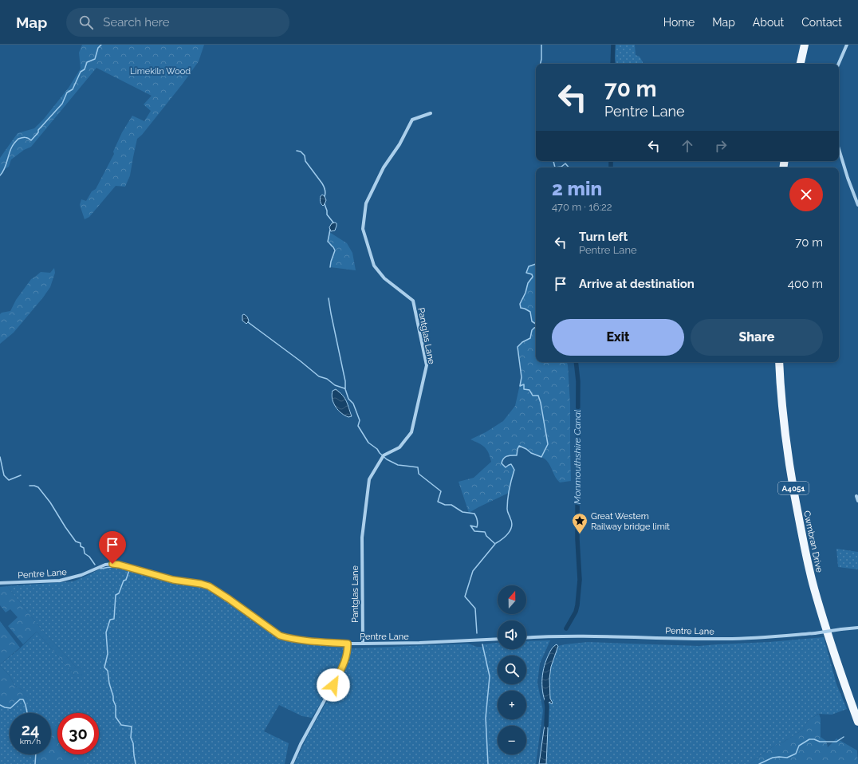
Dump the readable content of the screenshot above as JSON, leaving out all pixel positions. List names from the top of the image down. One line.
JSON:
{"streets":{"main road":["A4051","Cwmbran Drive"],"street":["Pantglas Lane","Pentre Lane"]},"crossings":[["Pantglas Lane","Pentre Lane"]],"water":["Monmouthshire Canal"],"parks":["Limekiln Wood"],"places":{"place":["Great Western Railway bridge limit"]},"north":"top","page":{"header":"Map","search":"Search here","nav":["Home","Map","About","Contact"],"turn":["70 m","Pentre Lane"],"heading":["2 min","470 m · 16:22"],"list":[{"name":"Turn left","note":"Pentre Lane","value":"70 m"},{"name":"Arrive at destination","value":"400 m"}],"buttons":["Exit","Share"],"map_buttons":["+","−"],"speed":"24 km/h","limit":"30"}}
